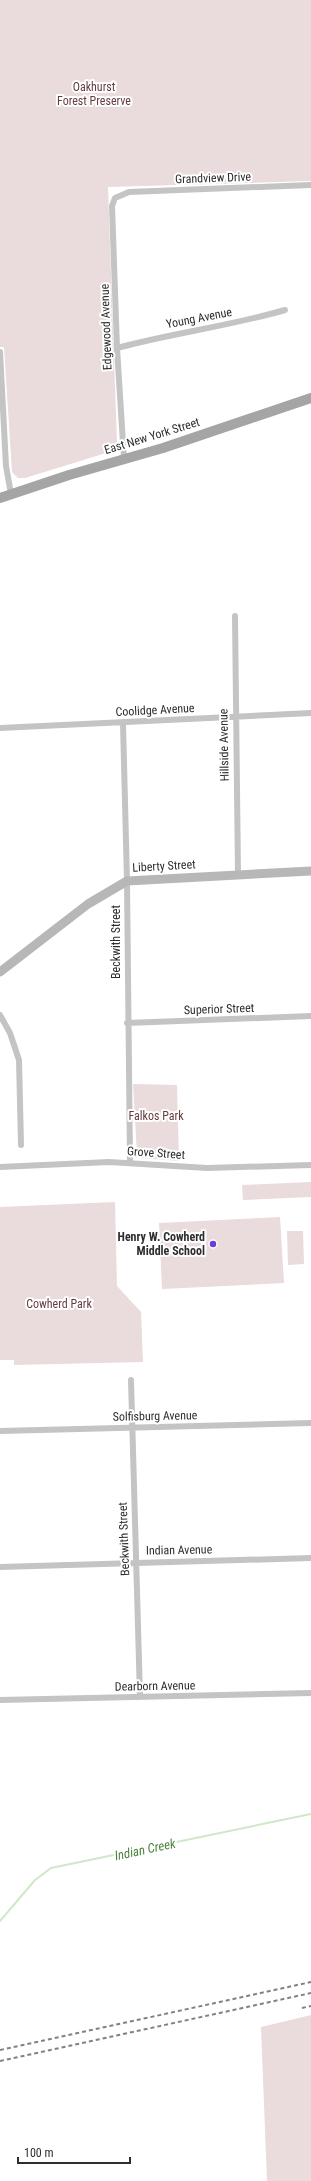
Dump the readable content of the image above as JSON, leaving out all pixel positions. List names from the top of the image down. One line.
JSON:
{"streets":{"main road":["East New York Street"],"street":["Grandview Drive","Young Avenue","Edgewood Avenue","Coolidge Avenue","Hillside Avenue","Liberty Street","Beckwith Street","Superior Street","Grove Street","Solfisburg Avenue","Indian Avenue","Dearborn Avenue"]},"crossings":[["Grandview Drive","Edgewood Avenue"],["Young Avenue","Edgewood Avenue"],["Edgewood Avenue","East New York Street"],["Coolidge Avenue","Hillside Avenue"],["Coolidge Avenue","Beckwith Street"],["Hillside Avenue","Liberty Street"],["Liberty Street","Beckwith Street"],["Beckwith Street","Superior Street"],["Beckwith Street","Grove Street"],["Beckwith Street","Solfisburg Avenue"],["Beckwith Street","Indian Avenue"],["Beckwith Street","Dearborn Avenue"]],"water":["Indian Creek"],"parks":["Oakhurst Forest Preserve","Falkos Park","Cowherd Park"],"places":["Henry W. Cowherd Middle School"],"scale_bar":"100 m"}
